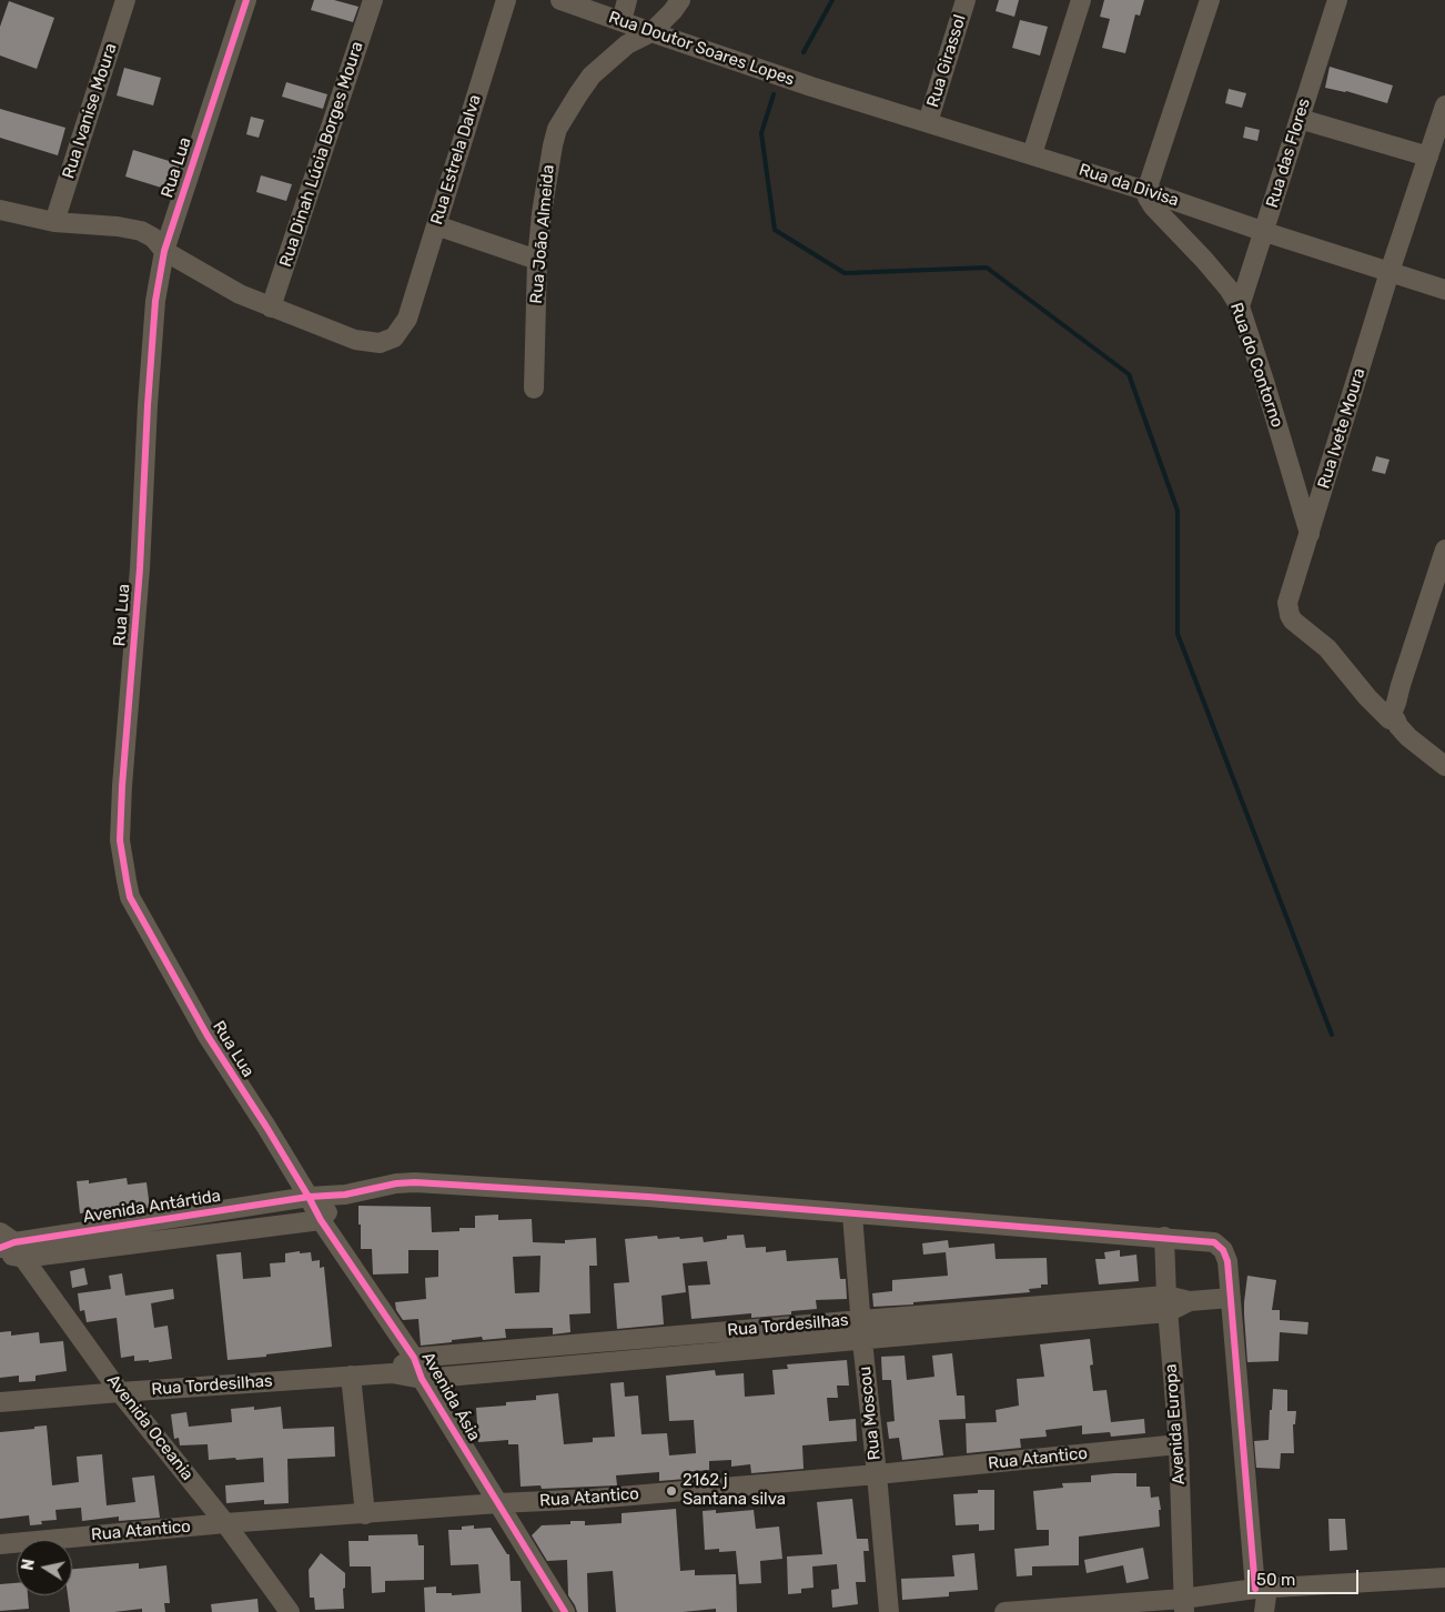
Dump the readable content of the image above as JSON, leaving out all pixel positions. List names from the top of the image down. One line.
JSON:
{"streets":{"street":["Rua Doutor Soares Lopes","Rua Girassol","Rua Ivanise Moura","Rua das Flores","Rua Dinah Lúcia Borges Moura","Rua Estrela Dalva","Rua Lua","Rua da Divisa","Rua João Almeida","Rua do Contorno","Rua Ivete Moura","Avenida Antártida","Rua Tordesilhas","Avenida Ásia","Rua Moscou","Avenida Europa","Avenida Oceania","Rua Atantico"]},"crossings":[["Rua Doutor Soares Lopes","Rua da Divisa"],["Rua Doutor Soares Lopes","Rua João Almeida"],["Rua Girassol","Rua da Divisa"],["Rua das Flores","Rua da Divisa"],["Rua das Flores","Rua do Contorno"],["Rua Dinah Lúcia Borges Moura","Rua Estrela Dalva"],["Rua Lua","Avenida Antártida"],["Rua Lua","Avenida Ásia"],["Rua da Divisa","Rua do Contorno"],["Rua da Divisa","Rua Ivete Moura"],["Rua do Contorno","Rua Ivete Moura"],["Avenida Antártida","Rua Tordesilhas"],["Avenida Antártida","Avenida Ásia"],["Avenida Antártida","Rua Moscou"],["Avenida Antártida","Avenida Europa"],["Avenida Antártida","Avenida Oceania"],["Rua Tordesilhas","Avenida Ásia"],["Rua Tordesilhas","Rua Moscou"],["Rua Tordesilhas","Avenida Europa"],["Rua Tordesilhas","Avenida Oceania"],["Avenida Ásia","Rua Atantico"],["Rua Moscou","Rua Atantico"],["Avenida Europa","Rua Atantico"],["Avenida Oceania","Rua Atantico"]],"places":["2162 j Santana silva"],"scale_bar":"50 m","north":"left"}
